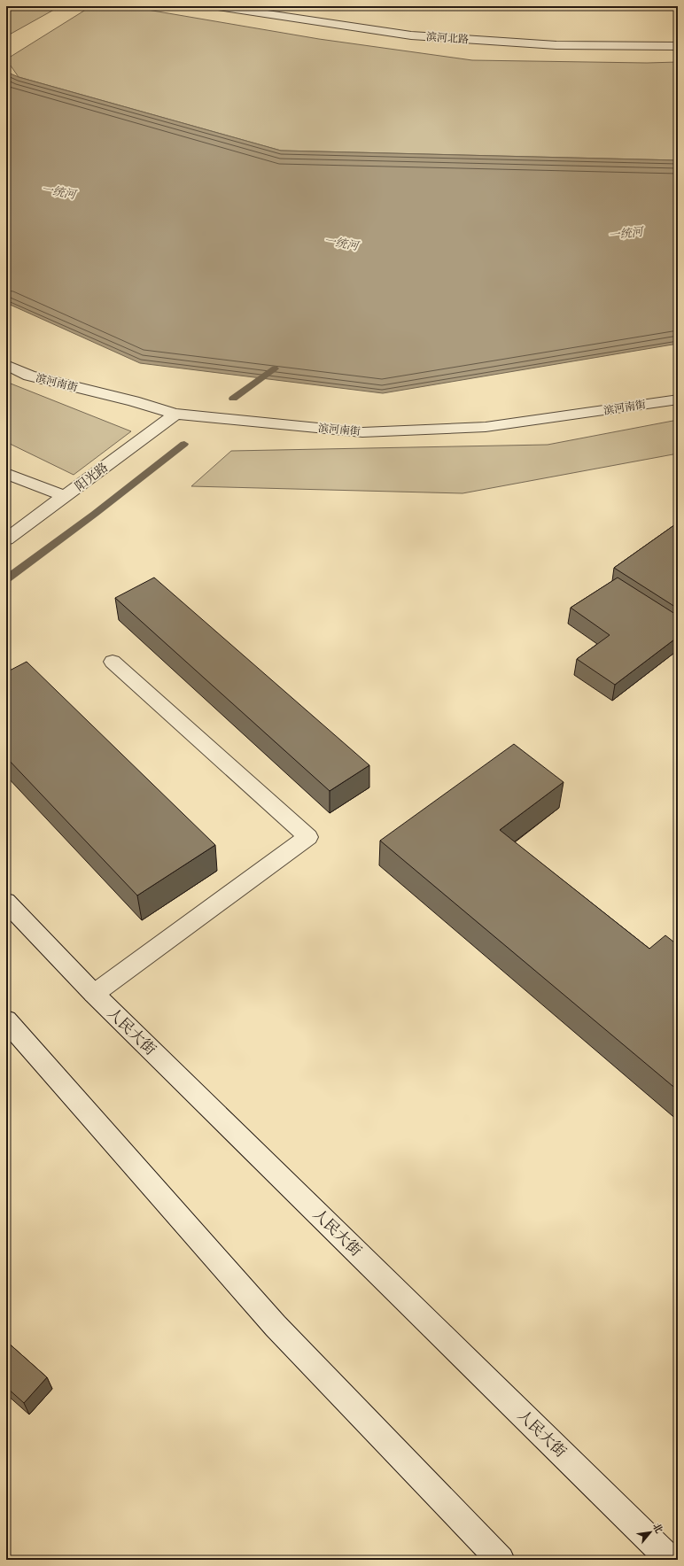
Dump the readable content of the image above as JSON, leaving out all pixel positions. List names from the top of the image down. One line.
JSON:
{"streets":{"street":["滨河北路","滨河南街","阳光路","人民大街"]},"crossings":[["滨河南街","阳光路"]],"water":["一统河"],"north":"top right"}
